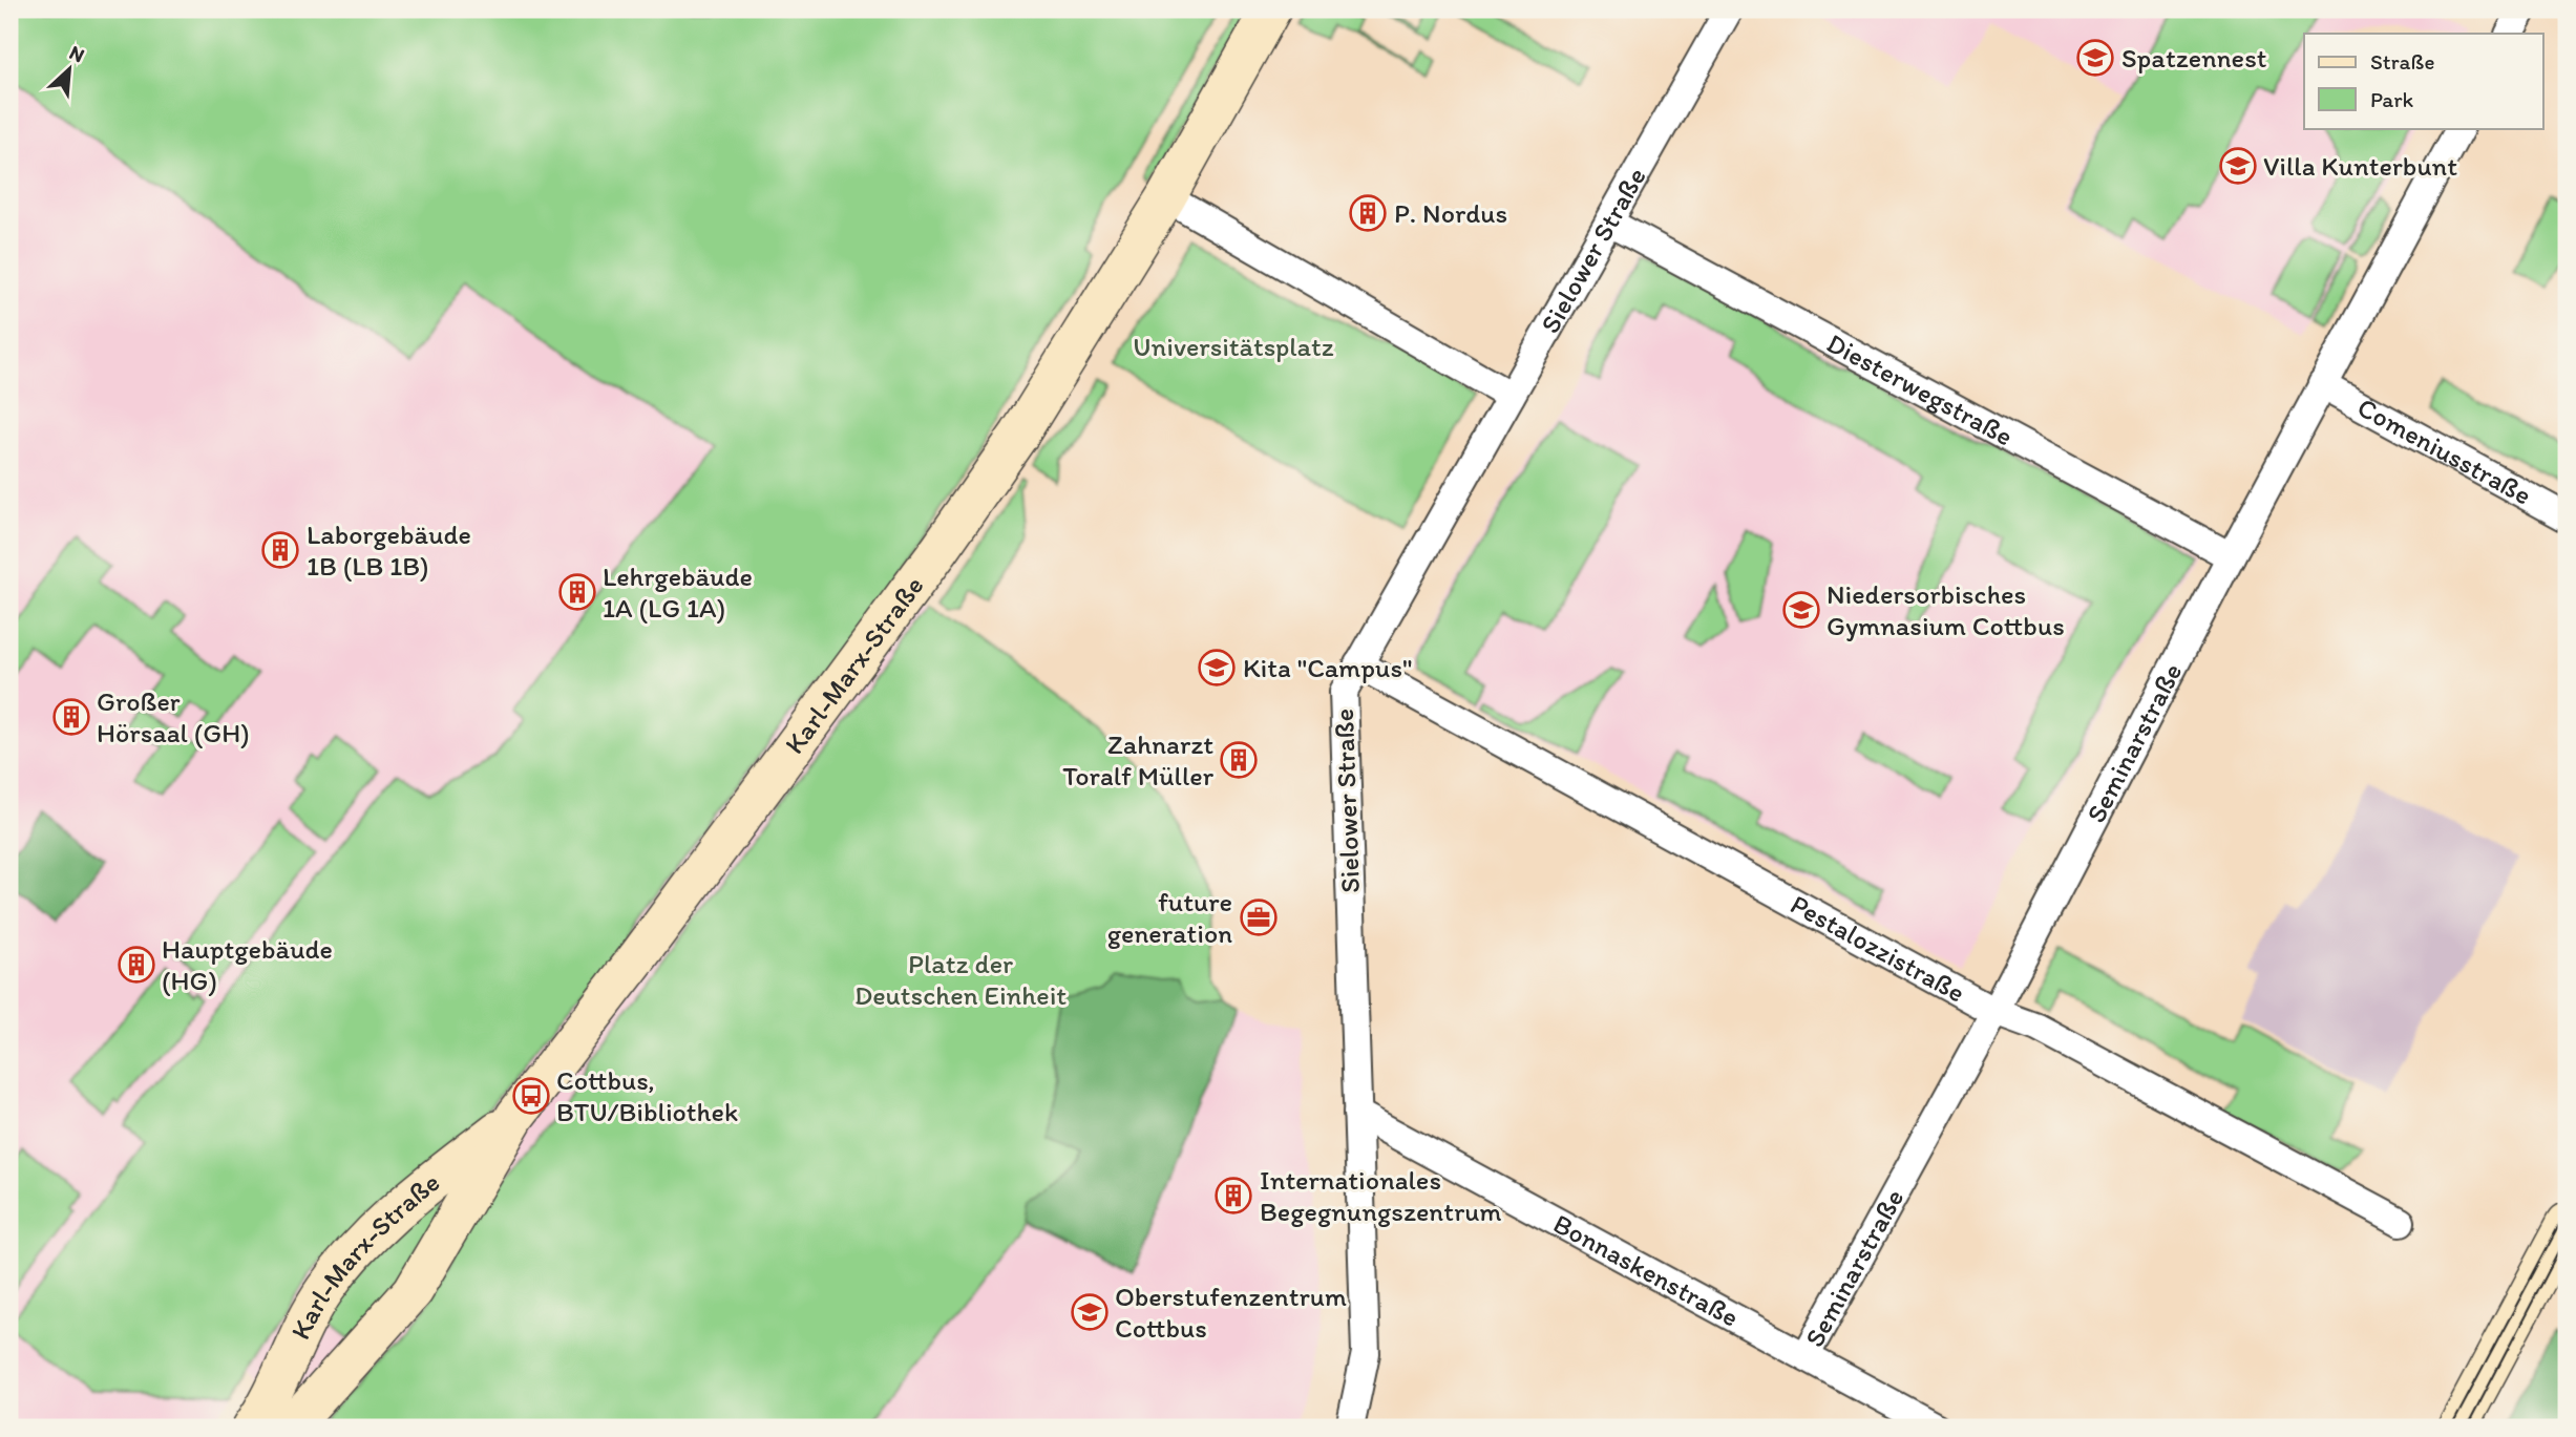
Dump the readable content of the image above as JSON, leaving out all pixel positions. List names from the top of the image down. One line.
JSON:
{"streets":{"street":["Sielower Straße","Diesterwegstraße","Comeniusstraße","Karl-Marx-Straße","Seminarstraße","Pestalozzistraße","Bonnaskenstraße"]},"crossings":[["Sielower Straße","Diesterwegstraße"],["Sielower Straße","Pestalozzistraße"],["Sielower Straße","Bonnaskenstraße"],["Diesterwegstraße","Seminarstraße"],["Comeniusstraße","Seminarstraße"],["Seminarstraße","Pestalozzistraße"],["Seminarstraße","Bonnaskenstraße"]],"parks":["Universitätsplatz","Platz der Deutschen Einheit"],"places":{"school or university":["Spatzennest","Villa Kunterbunt","Niedersorbisches Gymnasium Cottbus","Kita \"Campus\"","Oberstufenzentrum Cottbus"],"building":["P. Nordus","Laborgebäude 1B (LB 1B)","Lehrgebäude 1A (LG 1A)","Großer Hörsaal (GH)","Zahnarzt Toralf Müller","Hauptgebäude (HG)","Internationales Begegnungszentrum"],"office":["future generation"],"bus stop":["Cottbus, BTU/Bibliothek"]},"legend":["Straße","Park"],"north":"top right"}
